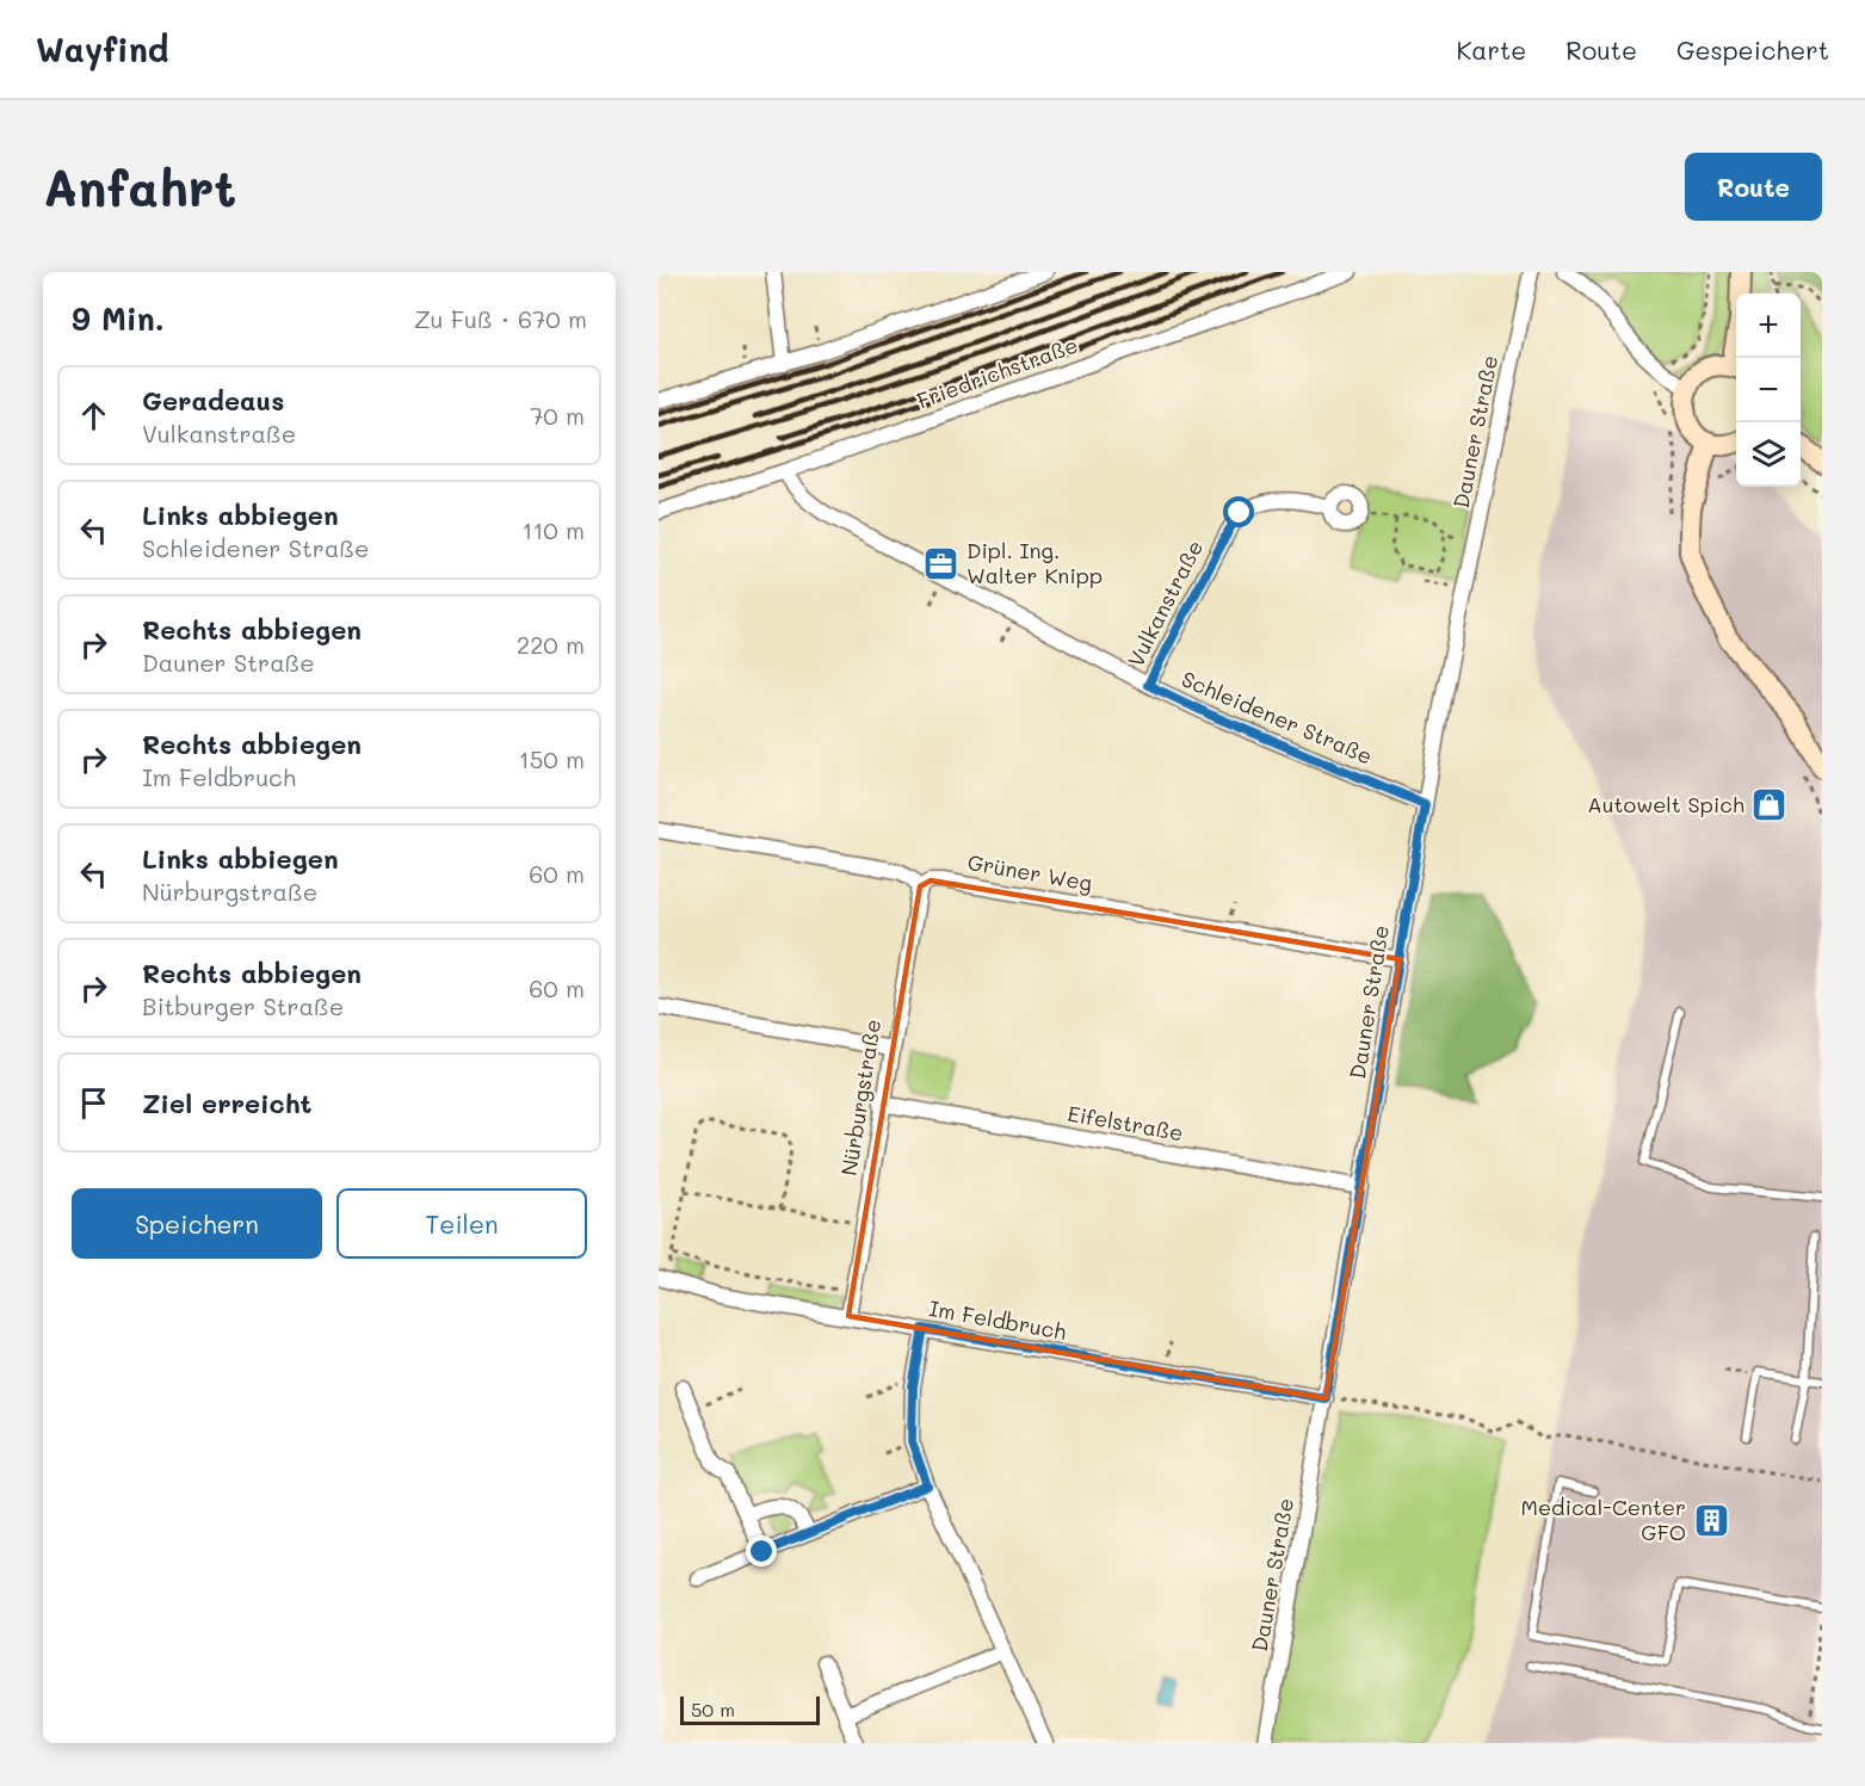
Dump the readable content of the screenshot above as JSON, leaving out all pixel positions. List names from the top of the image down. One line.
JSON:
{"streets":{"street":["Friedrichstraße","Dauner Straße","Vulkanstraße","Schleidener Straße","Grüner Weg","Nürburgstraße","Eifelstraße","Im Feldbruch"]},"crossings":[["Friedrichstraße","Schleidener Straße"],["Dauner Straße","Schleidener Straße"],["Dauner Straße","Grüner Weg"],["Dauner Straße","Eifelstraße"],["Dauner Straße","Im Feldbruch"],["Vulkanstraße","Schleidener Straße"],["Grüner Weg","Nürburgstraße"],["Nürburgstraße","Eifelstraße"],["Nürburgstraße","Im Feldbruch"]],"places":{"office":["Dipl. Ing. Walter Knipp"],"shop":["Autowelt Spich"],"building":["Medical-Center GFO"]},"scale_bar":"50 m","page":{"header":"Wayfind","nav":["Karte","Route","Gespeichert"],"buttons":["Route",["Speichern","Teilen"]],"title":"Anfahrt","heading":["9 Min.","Zu Fuß · 670 m"],"map_buttons":["+","−"],"list":[["Geradeaus","Vulkanstraße","70 m"],["Links abbiegen","Schleidener Straße","110 m"],["Rechts abbiegen","Dauner Straße","220 m"],["Rechts abbiegen","Im Feldbruch","150 m"],["Links abbiegen","Nürburgstraße","60 m"],["Rechts abbiegen","Bitburger Straße","60 m"],"Ziel erreicht"],"scale":"50 m"}}
